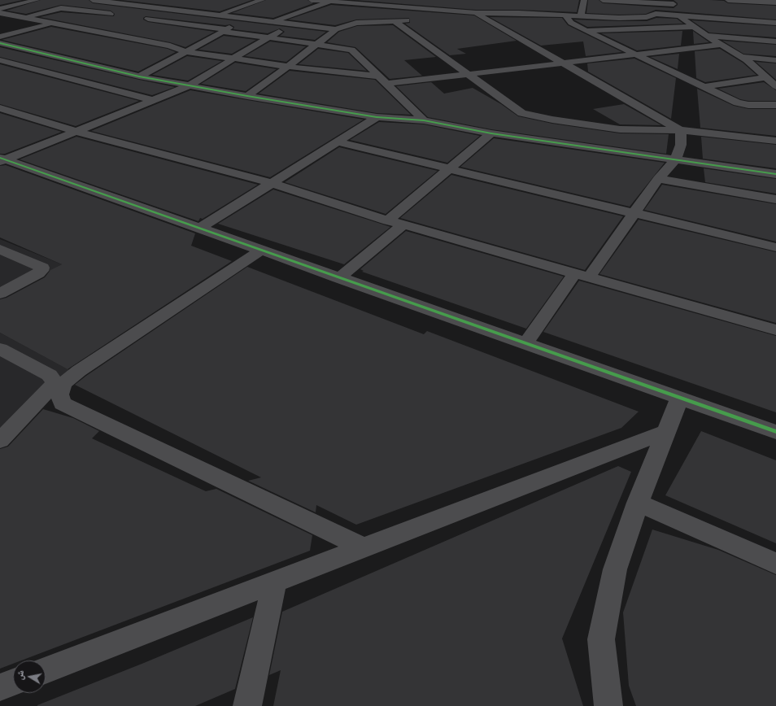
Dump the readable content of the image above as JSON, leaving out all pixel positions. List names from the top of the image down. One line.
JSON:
{"north":"left"}
